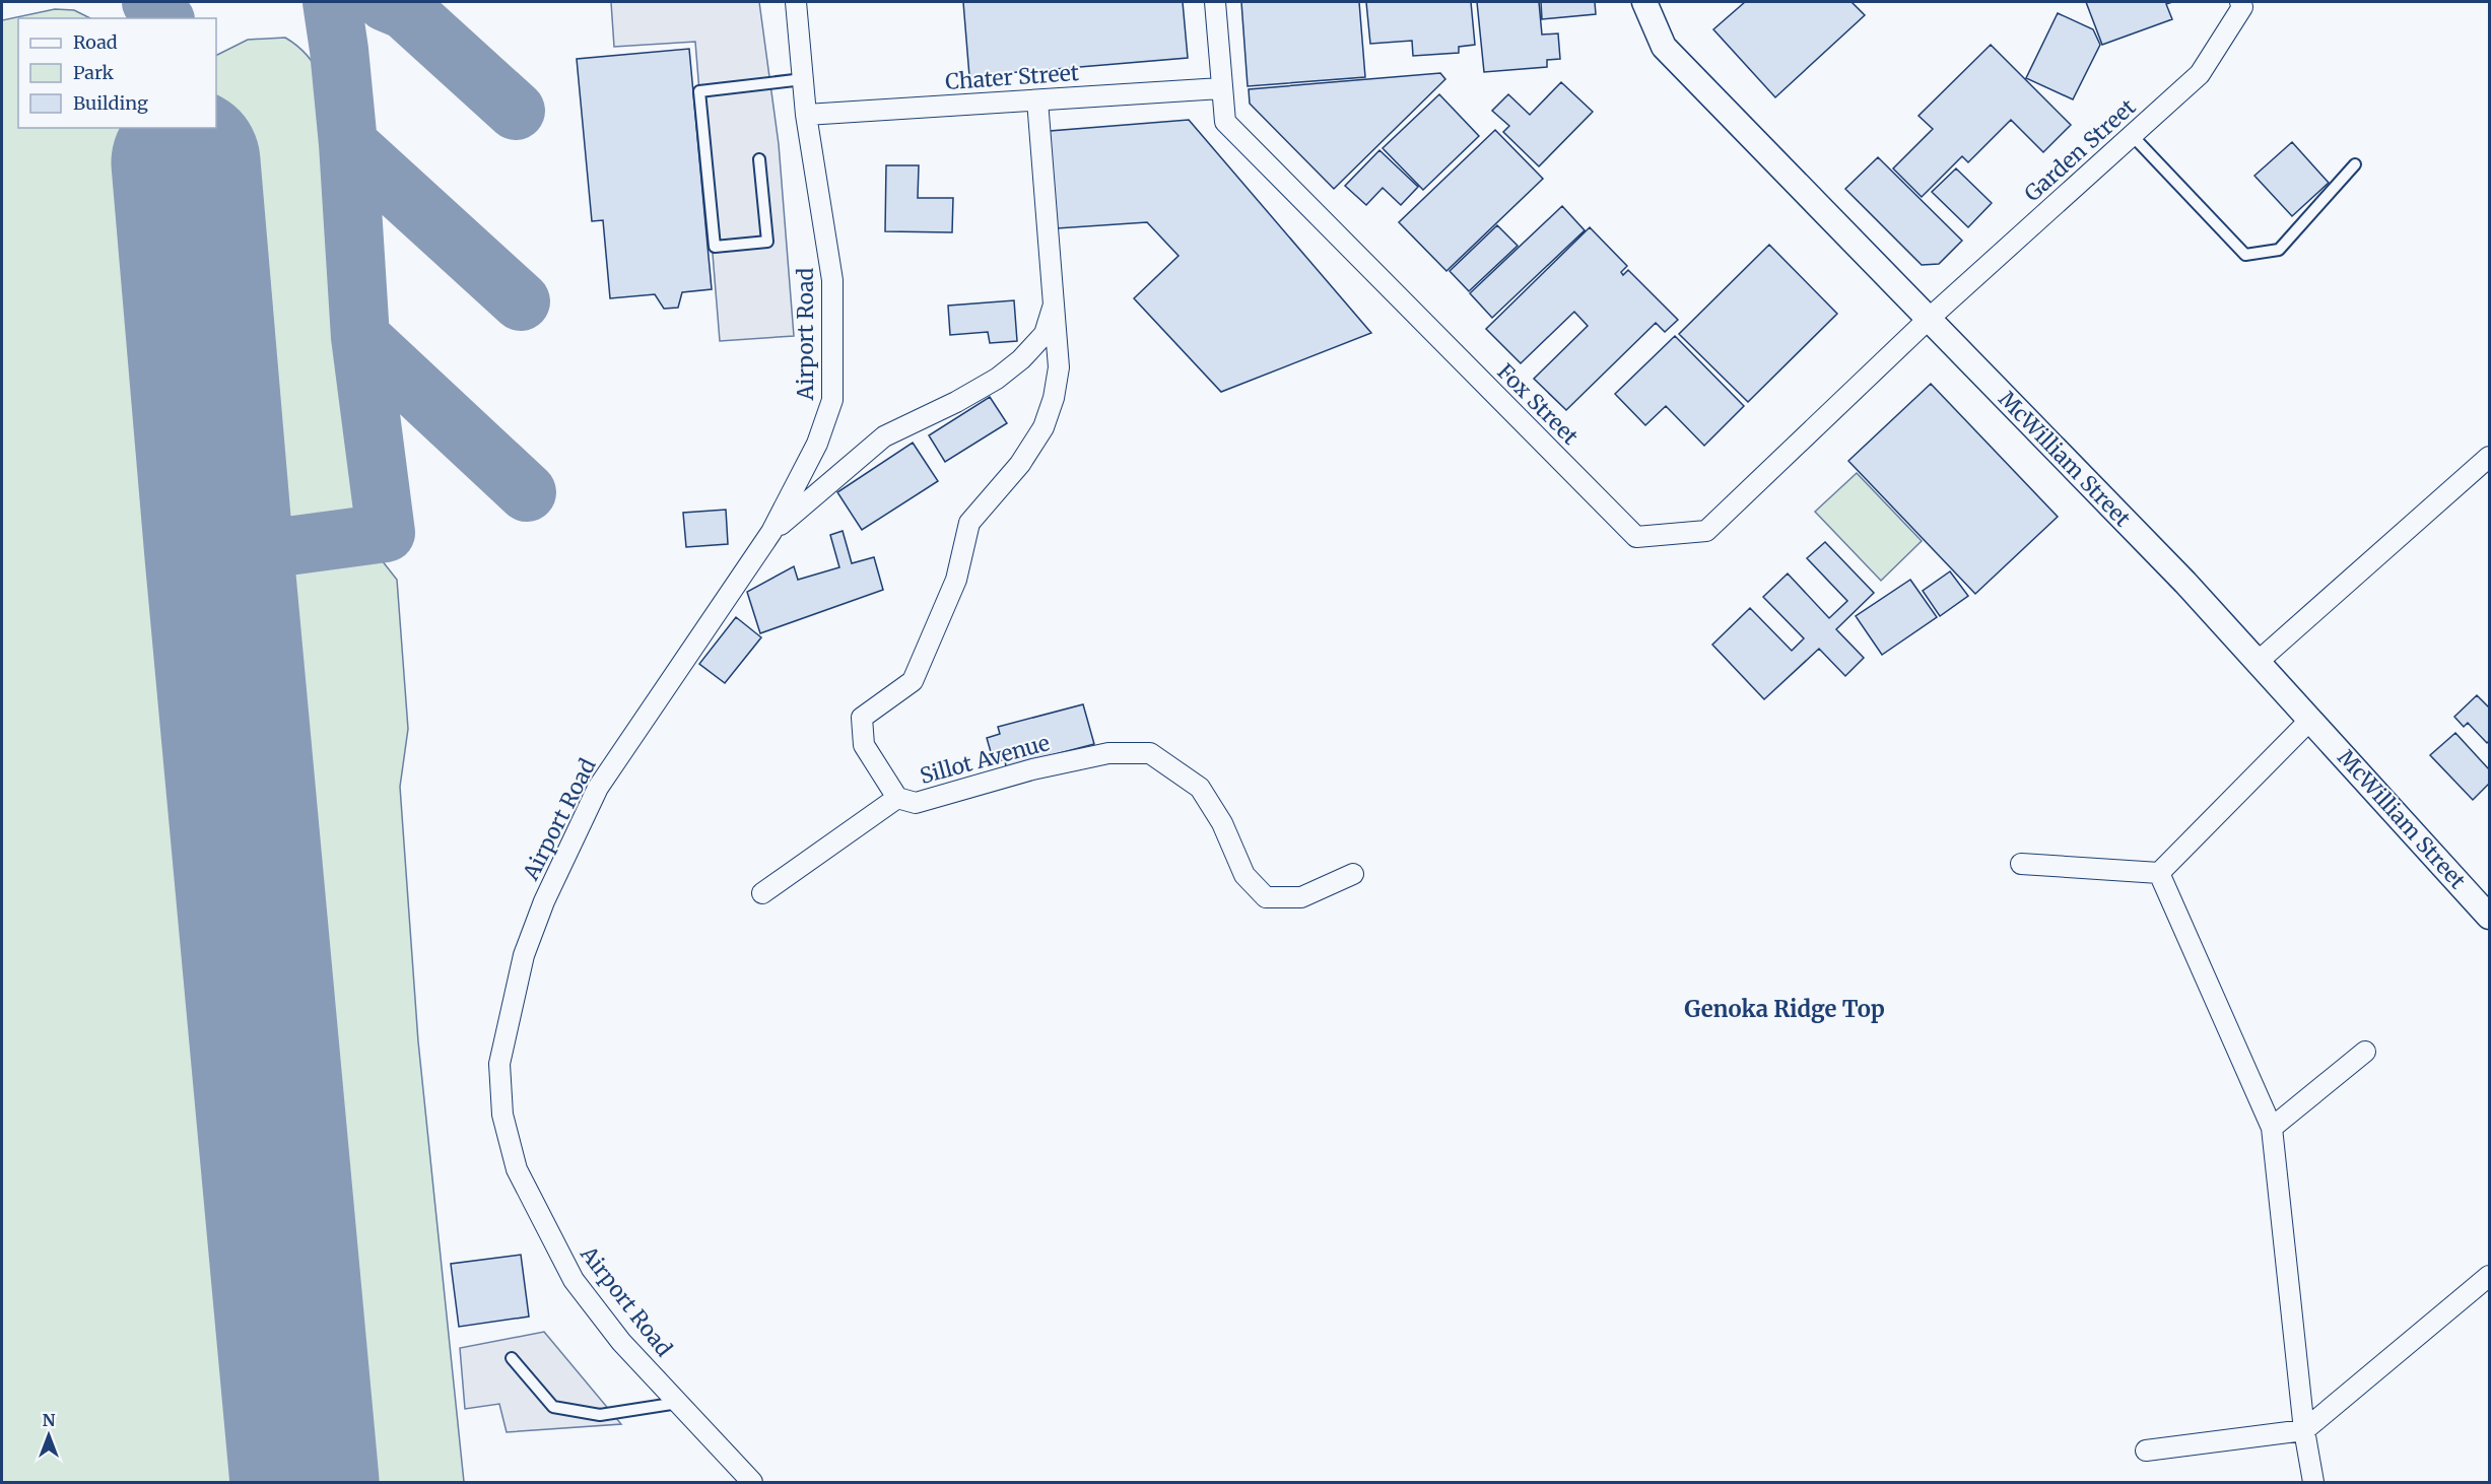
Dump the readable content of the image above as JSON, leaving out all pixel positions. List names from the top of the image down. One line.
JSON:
{"streets":{"street":["Chater Street","Garden Street","Airport Road","Fox Street","McWilliam Street","Sillot Avenue"]},"crossings":[["Chater Street","Airport Road"],["Chater Street","Fox Street"],["Garden Street","Fox Street"],["Garden Street","McWilliam Street"],["Fox Street","McWilliam Street"]],"districts":["Genoka Ridge Top"],"legend":["Road","Park","Building"],"north":"top"}
